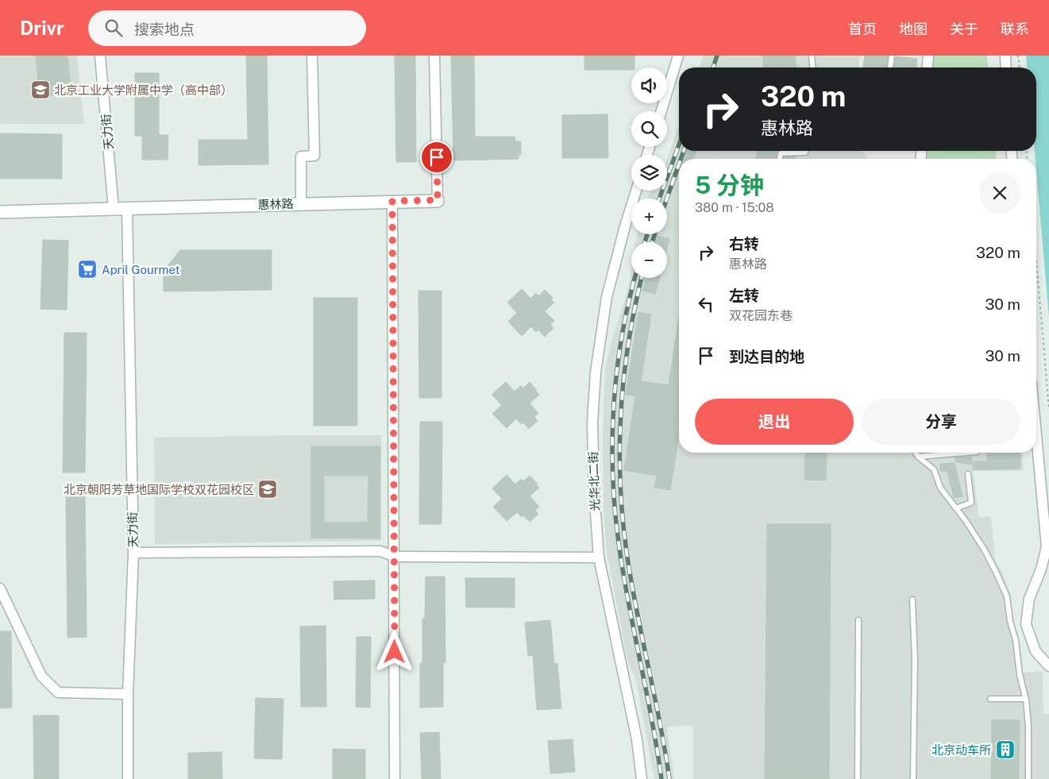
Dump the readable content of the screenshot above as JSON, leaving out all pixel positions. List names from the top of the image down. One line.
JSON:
{"streets":{"street":["天力街","惠林路","光华北二街"]},"crossings":[["天力街","惠林路"]],"places":{"school or university":["北京工业大学附属中学（高中部）","北京朝阳芳草地国际学校双花园校区"],"supermarket":["April Gourmet"],"building":["北京动车所"]},"page":{"header":"Drivr","search":"搜索地点","nav":["首页","地图","关于","联系"],"map_buttons":["+","−"],"turn":["320 m","惠林路"],"heading":["5 分钟","380 m · 15:08"],"list":[{"name":"右转","note":"惠林路","value":"320 m"},{"name":"左转","note":"双花园东巷","value":"30 m"},{"name":"到达目的地","value":"30 m"}],"buttons":["退出","分享"]}}
